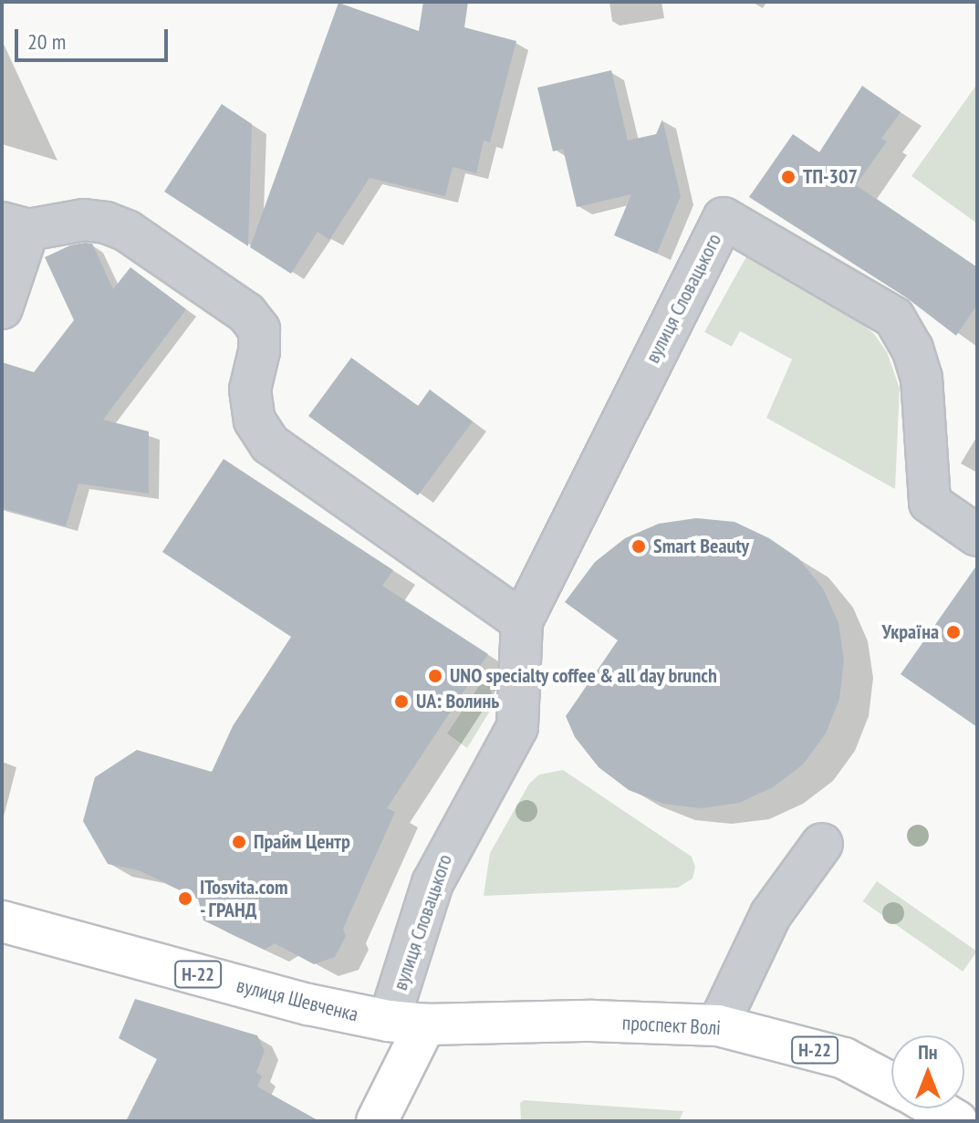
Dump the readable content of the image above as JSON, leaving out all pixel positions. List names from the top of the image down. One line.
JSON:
{"streets":{"main road":["вулиця Словацького","Н-22","вулиця Шевченка","проспект Волі"]},"crossings":[["вулиця Словацького","вулиця Шевченка"],["вулиця Словацького","проспект Волі"],["вулиця Шевченка","проспект Волі"]],"places":["ТП-307","Smart Beauty","Україна","UNO specialty coffee & all day brunch","UA: Волинь","Прайм Центр","ITosvita.com - ГРАНД"],"scale_bar":"20 m","north":"top"}
